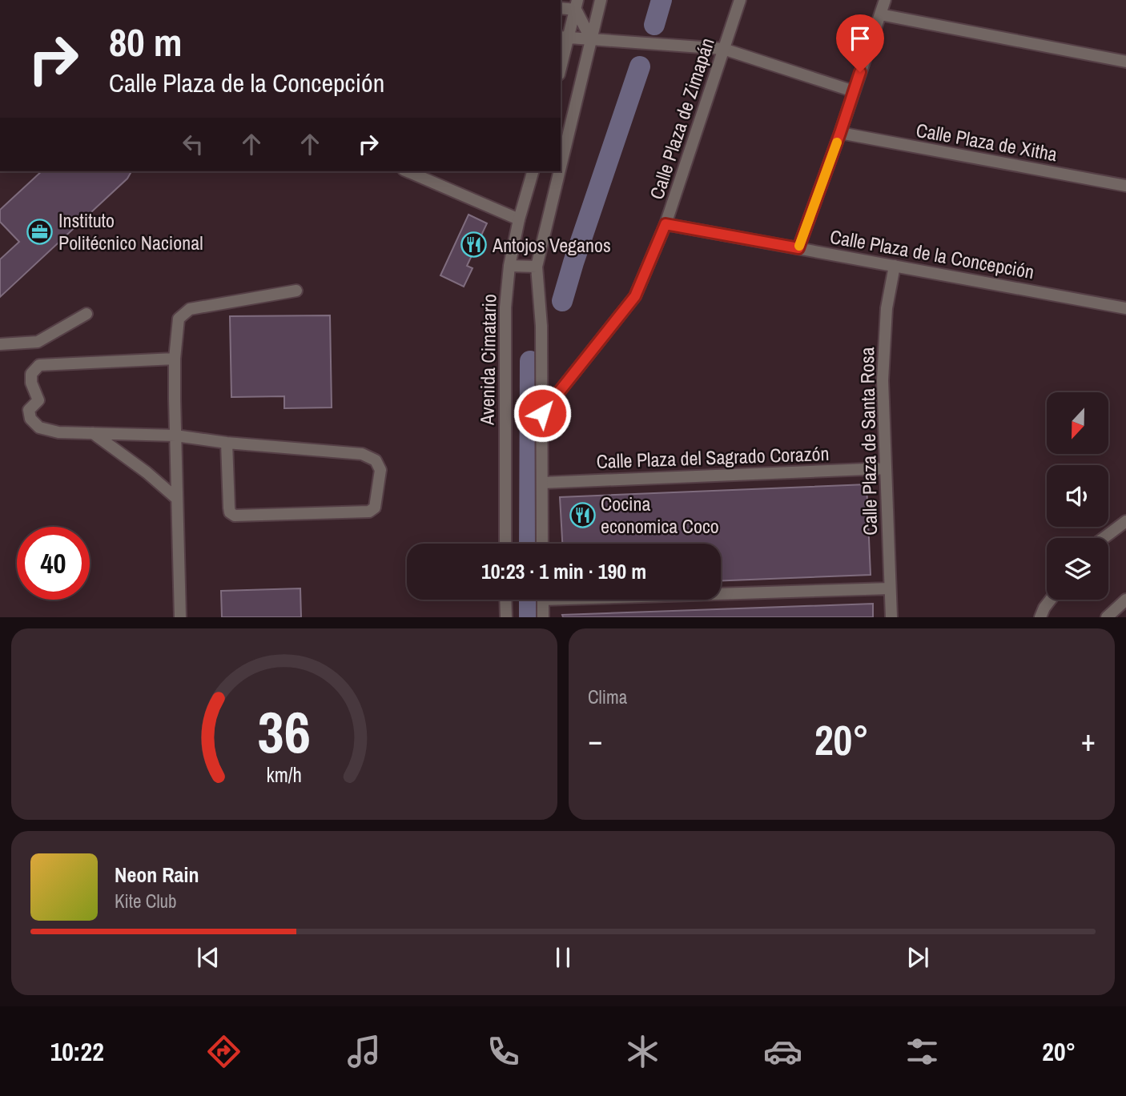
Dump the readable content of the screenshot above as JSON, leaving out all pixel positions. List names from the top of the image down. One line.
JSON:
{"streets":{"street":["Calle Plaza de Zimapán","Calle Plaza de Xitha","Calle Plaza de la Concepción","Avenida Cimatario","Calle Plaza de Santa Rosa","Calle Plaza del Sagrado Corazón"]},"crossings":[["Calle Plaza de Zimapán","Calle Plaza de la Concepción"],["Calle Plaza de la Concepción","Calle Plaza de Santa Rosa"],["Calle Plaza de Santa Rosa","Calle Plaza del Sagrado Corazón"]],"places":{"office":["Instituto Politécnico Nacional"],"restaurant":["Antojos Veganos","Cocina economica Coco"]},"north":"bottom","page":{"turn":["80 m","Calle Plaza de la Concepción"],"limit":"40","trip":"10:23 · 1 min · 190 m","tile":"Clima","heat":["−","20°","+"],"song":["Neon Rain","Kite Club"],"tabs":["10:22","20°"],"gauge":["36","km/h"]}}
